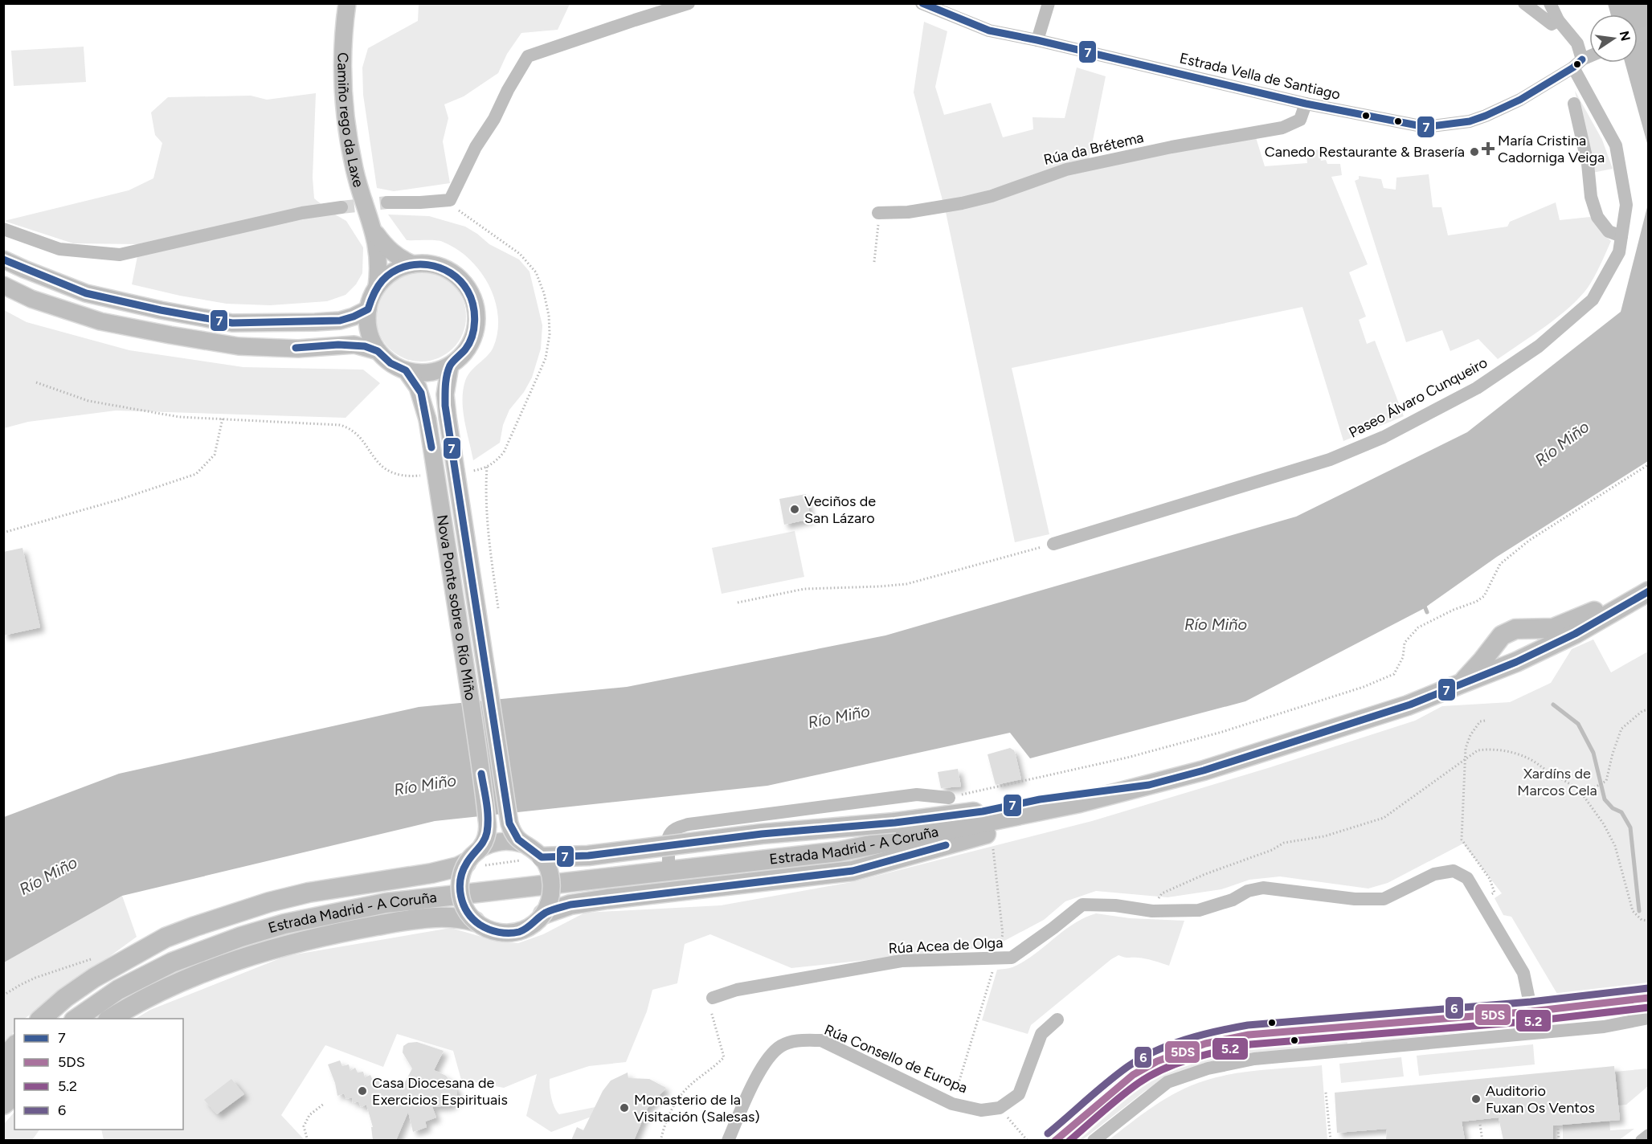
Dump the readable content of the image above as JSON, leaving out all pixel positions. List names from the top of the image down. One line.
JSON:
{"streets":{"highway":["Estrada Madrid - A Coruña"],"main road":["Camiño rego da Laxe","Nova Ponte sobre o Río Miño"],"street":["Estrada Vella de Santiago","Rúa da Brétema","Paseo Álvaro Cunqueiro","Rúa Acea de Olga","Rúa Consello de Europa"]},"crossings":[["Estrada Vella de Santiago","Rúa da Brétema"],["Estrada Vella de Santiago","Paseo Álvaro Cunqueiro"]],"water":["Río Miño"],"parks":["Xardíns de Marcos Cela"],"places":{"health":["María Cristina Cadorniga Veiga"],"other":["Canedo Restaurante & Brasería","Veciños de San Lázaro","Casa Diocesana de Exercicios Espirituais","Auditorio Fuxan Os Ventos","Monasterio de la Visitación (Salesas)"]},"lines":["transit line 7","transit line 6","transit line 5DS","transit line 5.2"],"legend":["7","5DS","5.2","6"],"north":"right"}
